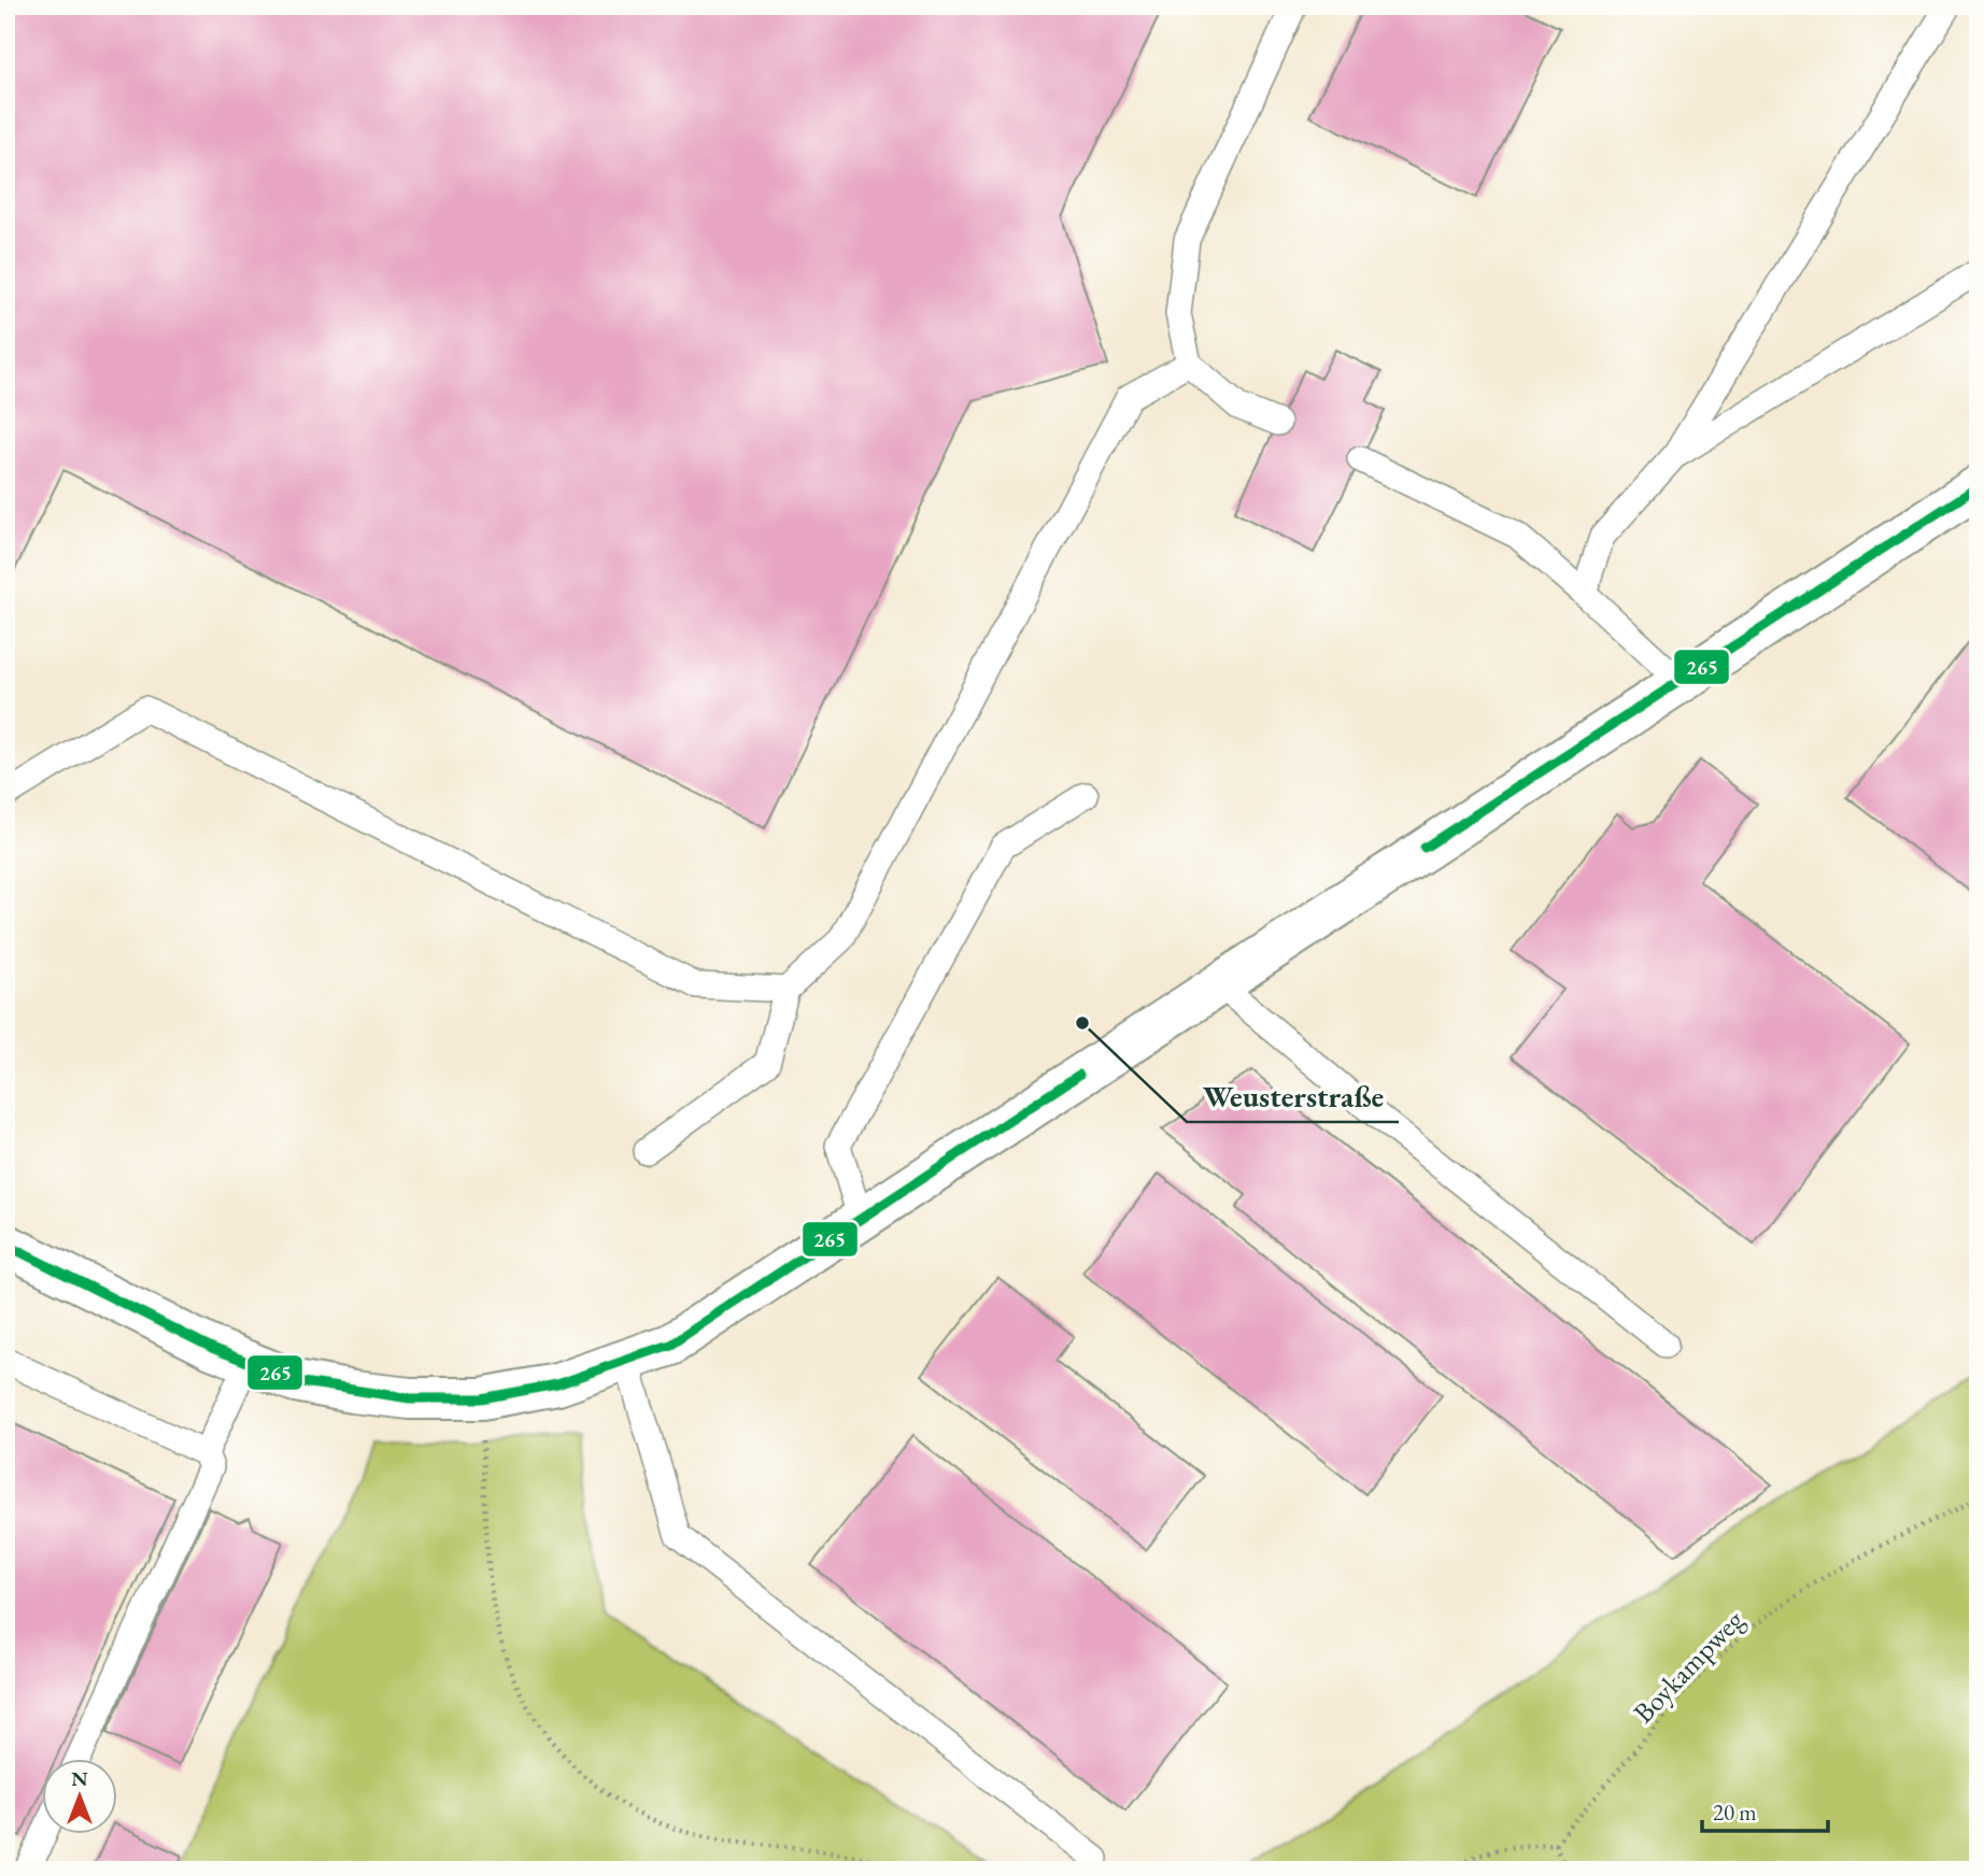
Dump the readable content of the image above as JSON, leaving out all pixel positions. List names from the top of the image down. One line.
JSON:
{"streets":{"path":["Boykampweg"]},"places":["Weusterstraße"],"lines":["transit line 265"],"scale_bar":"20 m","north":"top"}
